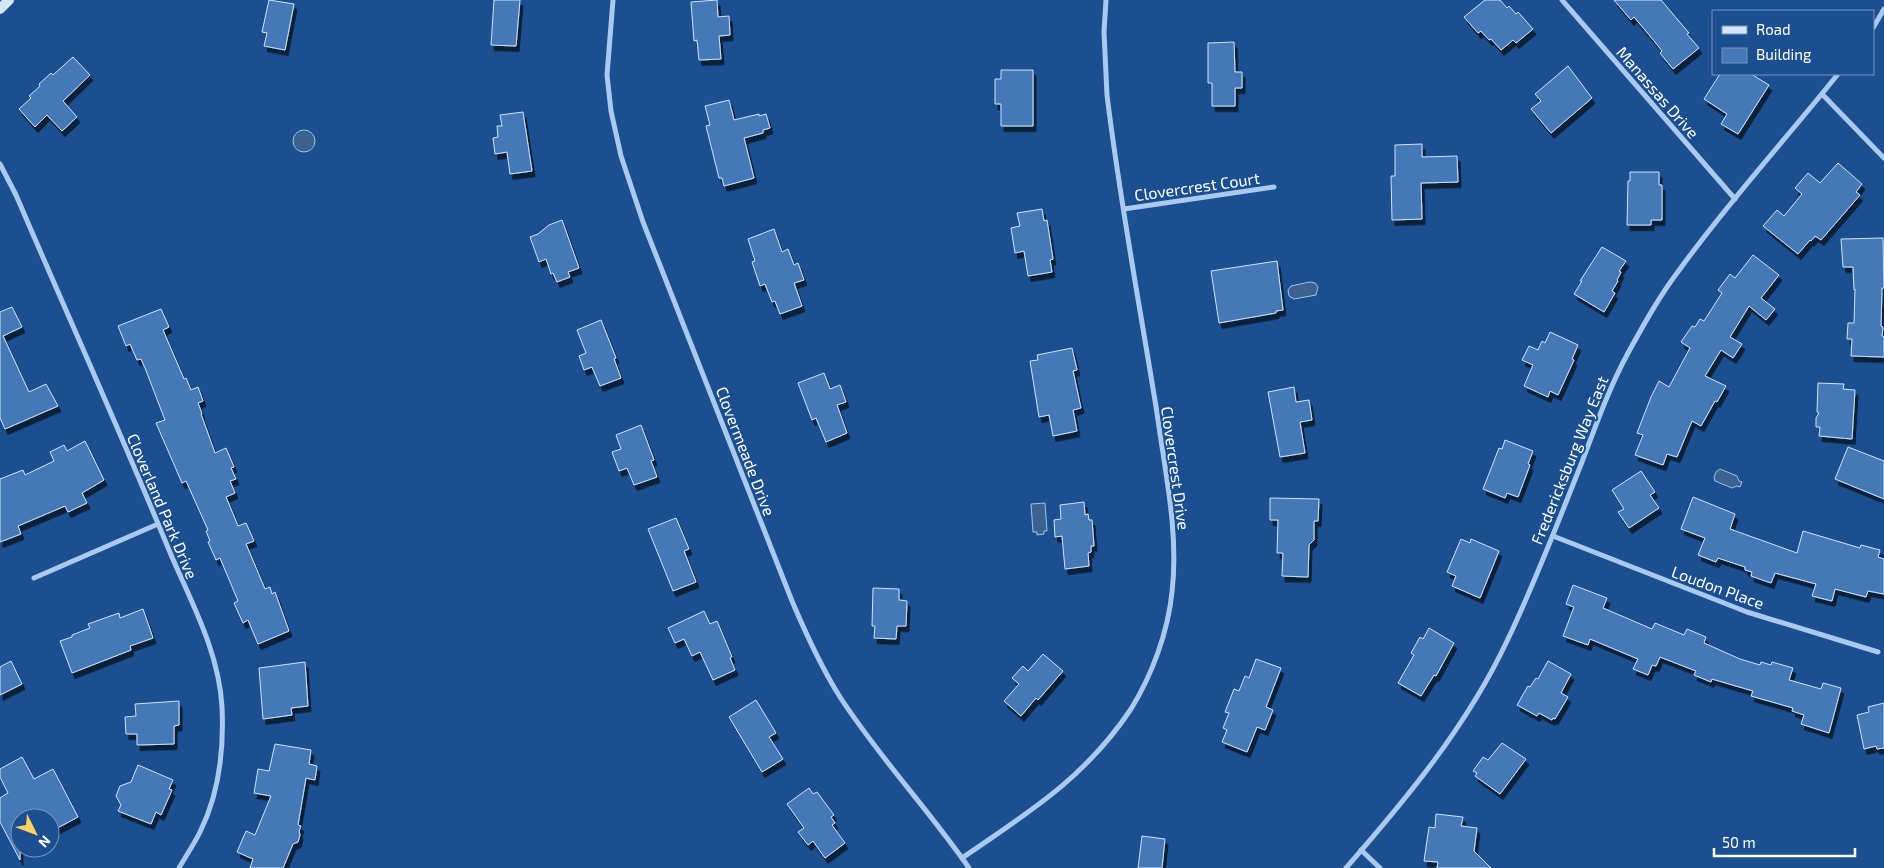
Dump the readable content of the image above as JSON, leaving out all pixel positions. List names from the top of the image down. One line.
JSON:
{"streets":{"street":["Manassas Drive","Clovercrest Court","Clovermeade Drive","Fredericksburg Way East","Clovercrest Drive","Cloverland Park Drive","Loudon Place"]},"crossings":[["Manassas Drive","Fredericksburg Way East"],["Clovercrest Court","Clovercrest Drive"],["Clovermeade Drive","Clovercrest Drive"],["Fredericksburg Way East","Loudon Place"]],"legend":["Road","Building"],"scale_bar":"50 m","north":"bottom right"}
